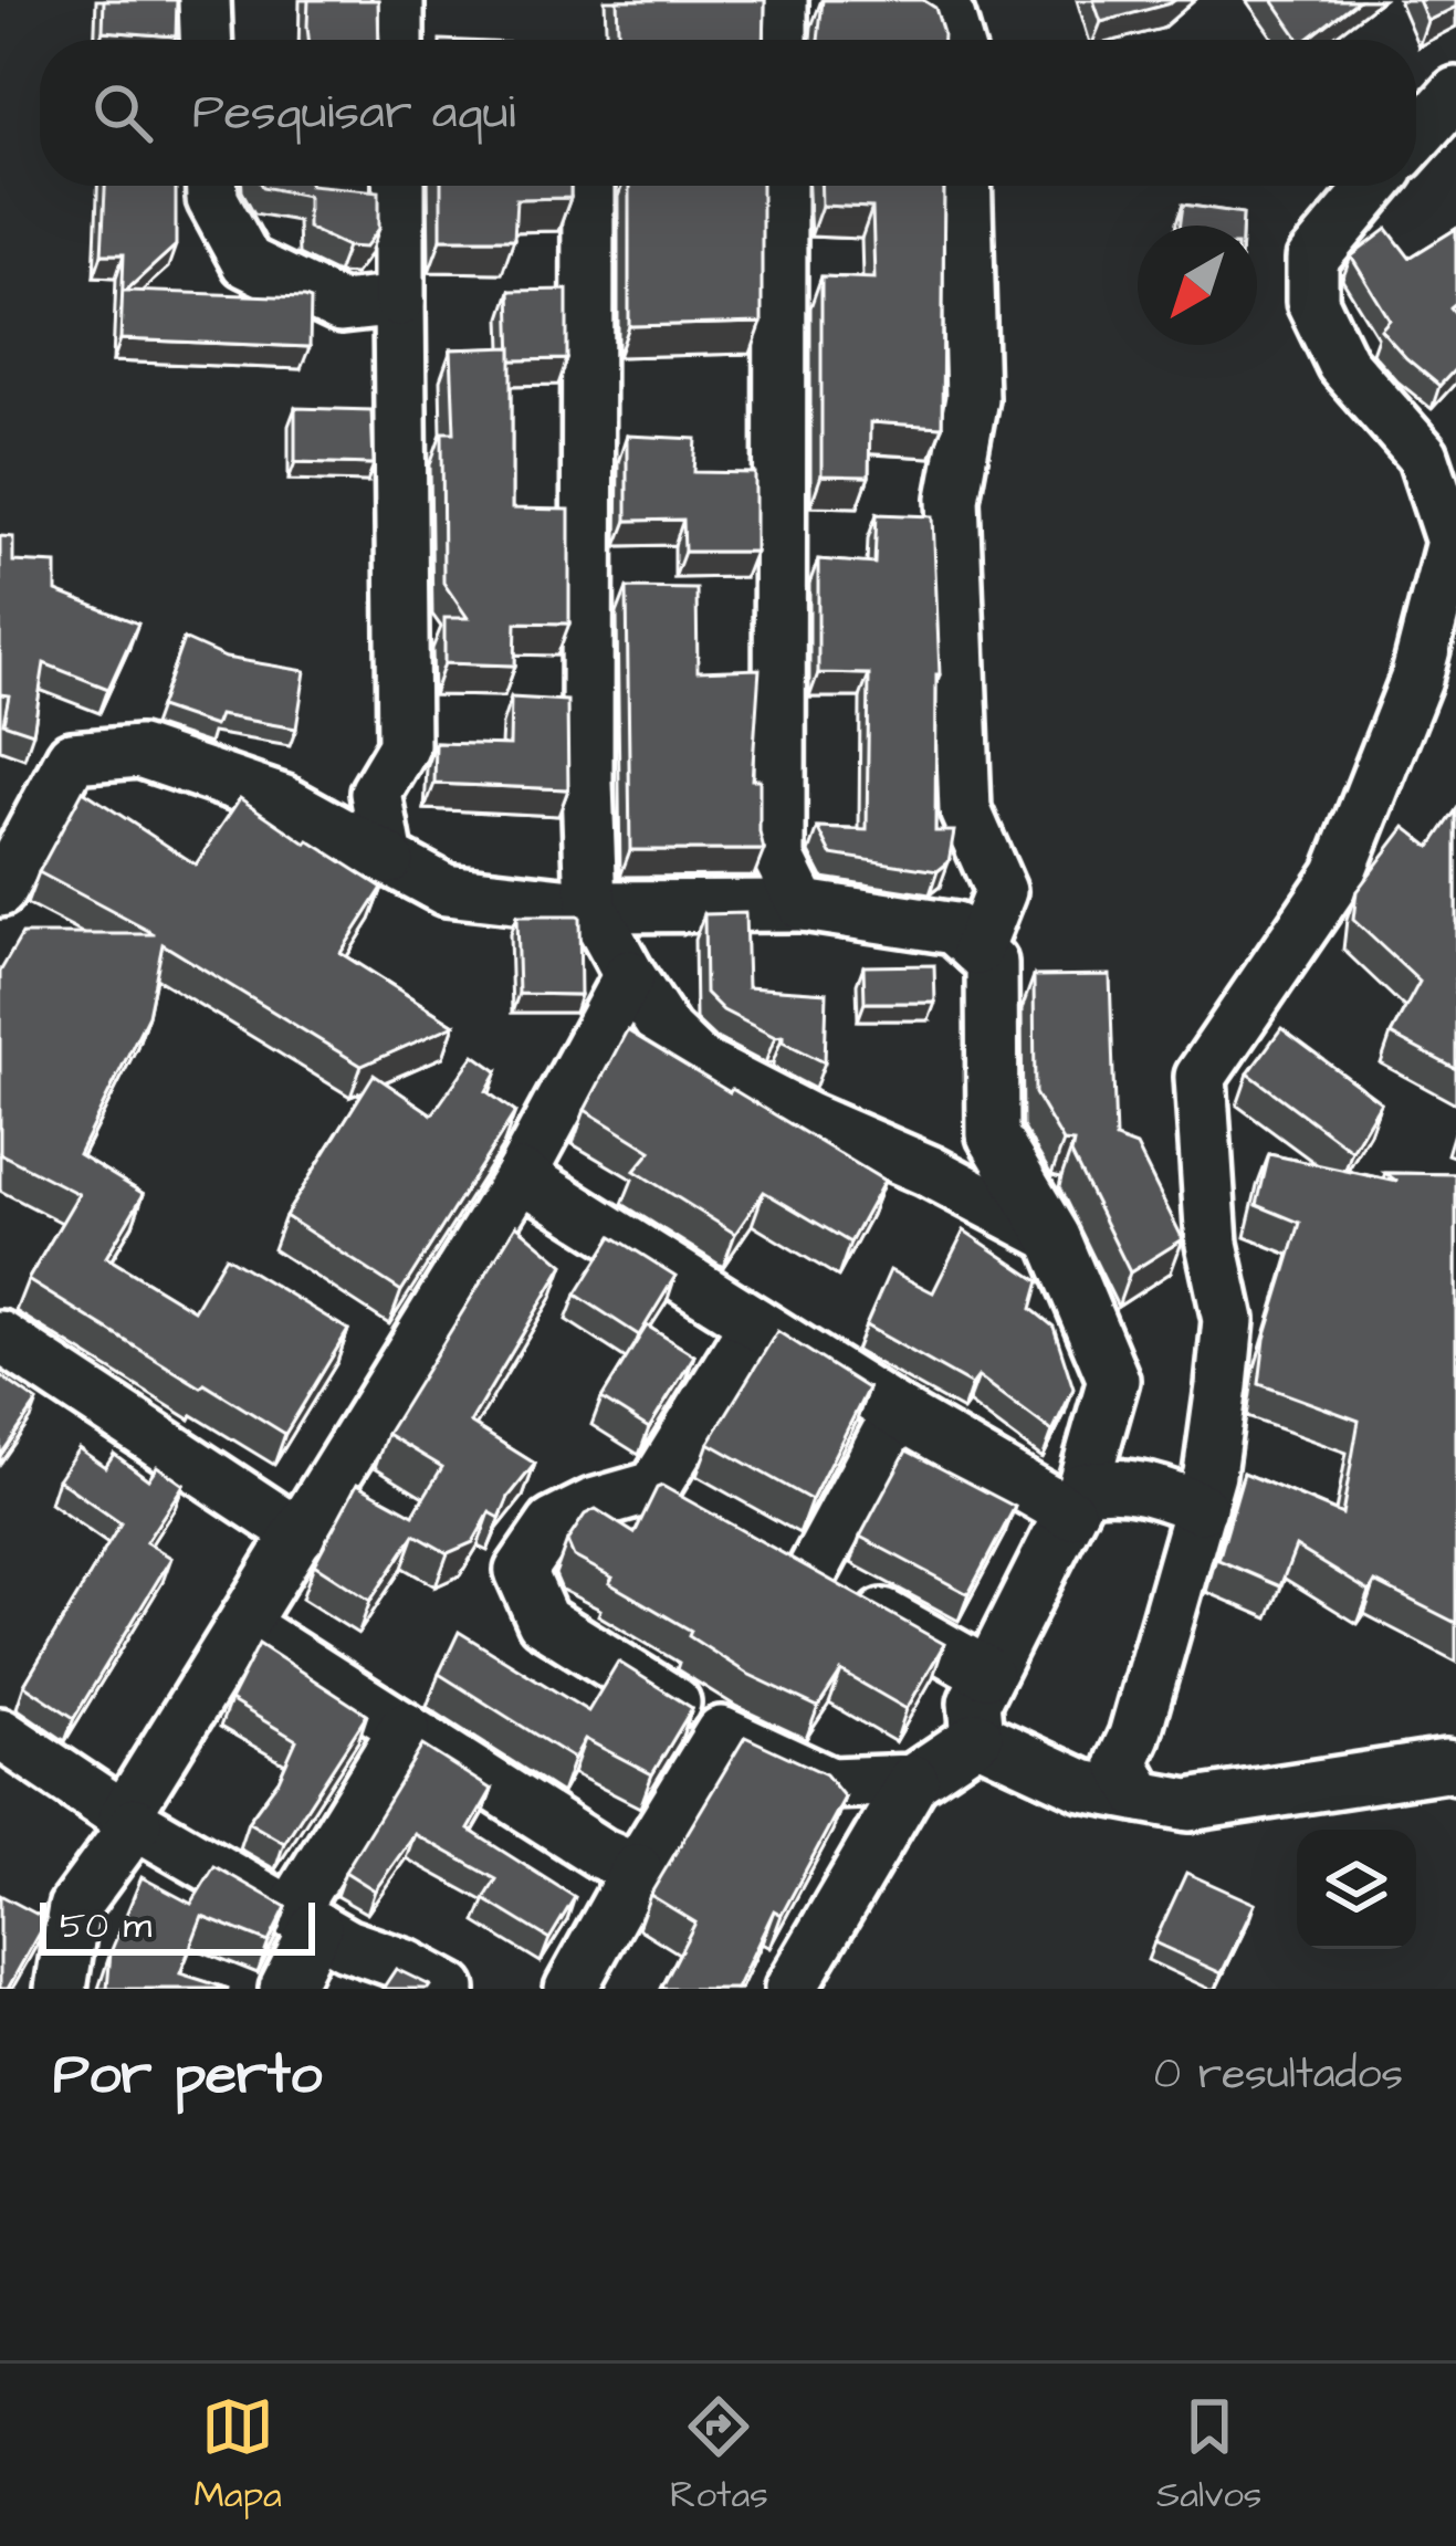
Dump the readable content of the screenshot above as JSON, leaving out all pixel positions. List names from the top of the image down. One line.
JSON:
{"scale_bar":"50 m","north":"bottom left","page":{"search":"Pesquisar aqui","scale":"50 m","heading":["Por perto","0 resultados"],"nav":["Mapa","Rotas","Salvos"]}}
